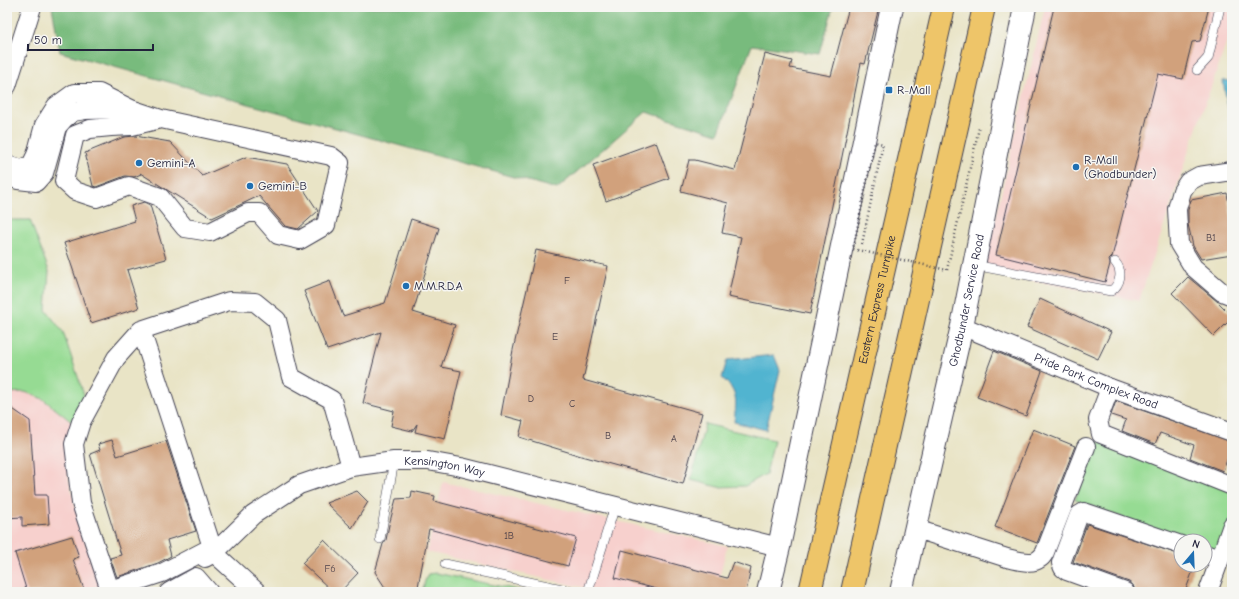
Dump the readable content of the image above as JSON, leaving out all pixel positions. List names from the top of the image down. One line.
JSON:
{"streets":{"main road":["Eastern Express Turnpike"],"street":["Ghodbunder Service Road","Pride Park Complex Road","Kensington Way"]},"crossings":[["Ghodbunder Service Road","Pride Park Complex Road"]],"places":{"transit":["R-Mall"],"other":["Gemini-A","R-Mall (Ghodbunder)","Gemini-B","M.M.R.D.A"]},"house_numbers":["B1","F","E","D","C","B","A","1B","F6"],"scale_bar":"50 m","north":"top"}
